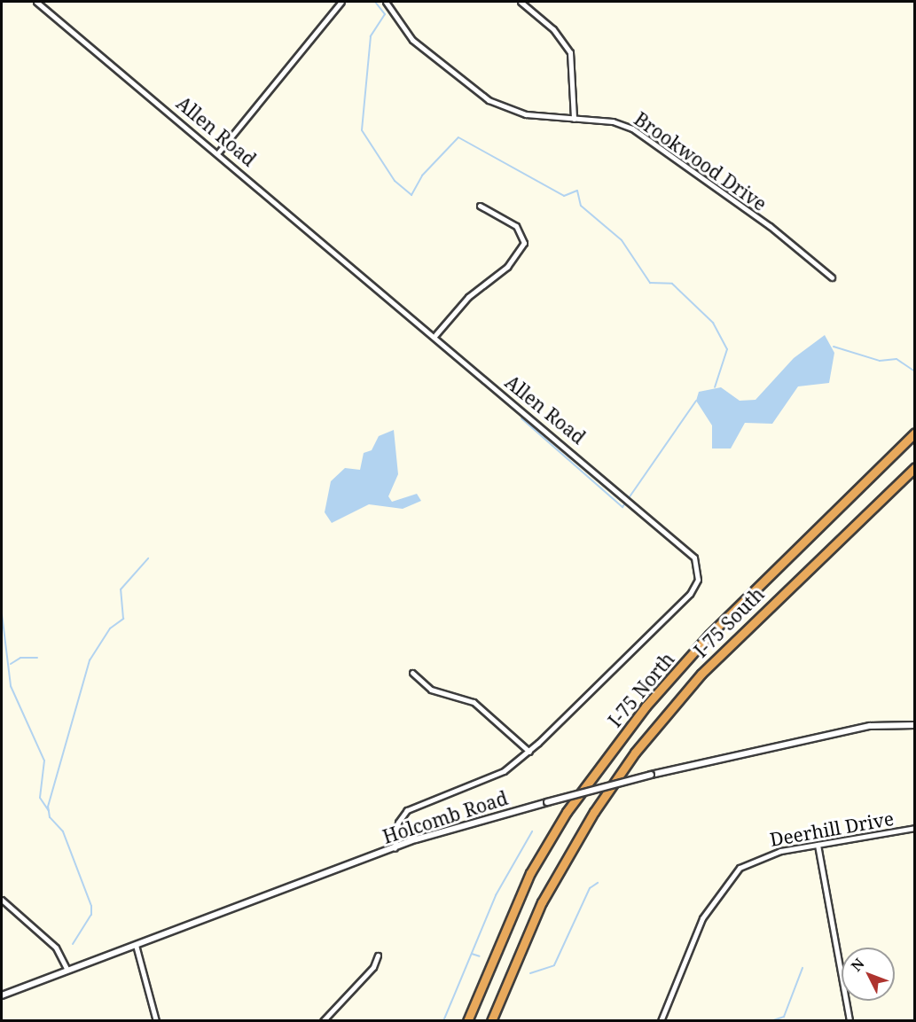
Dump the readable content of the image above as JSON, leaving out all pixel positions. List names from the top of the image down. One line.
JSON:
{"streets":{"highway":["I-75 South","I-75 North"],"street":["Allen Road","Brookwood Drive","Holcomb Road","Deerhill Drive"]},"crossings":[["Allen Road","Holcomb Road"]],"north":"top left"}
